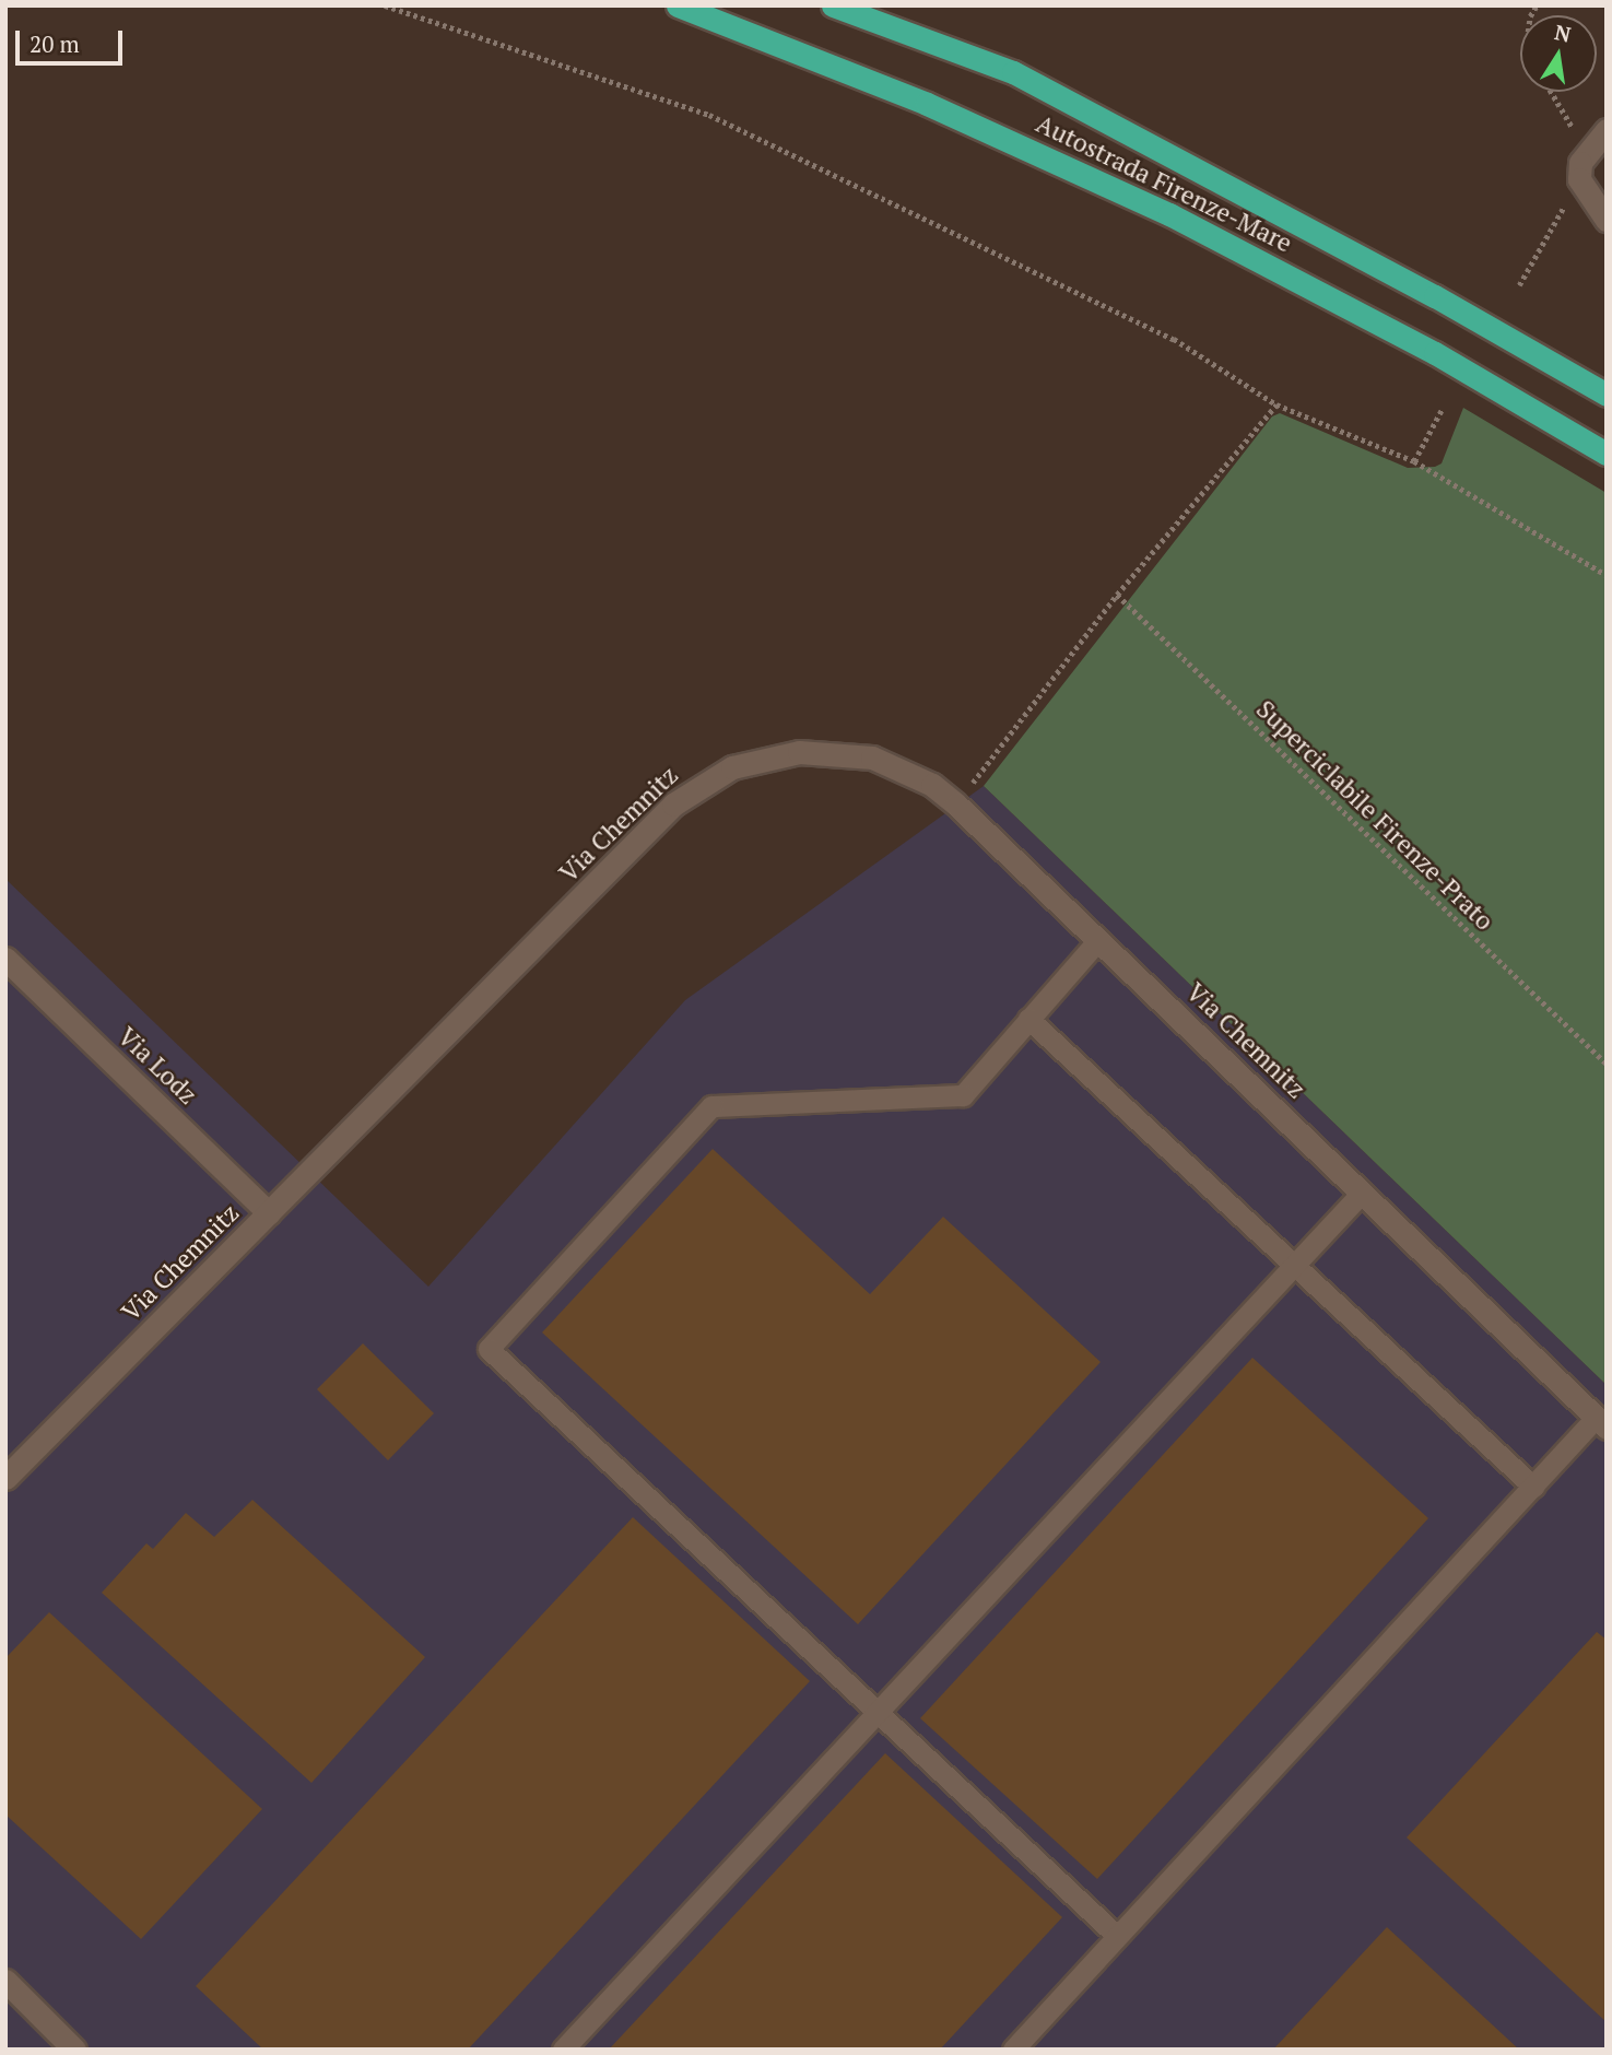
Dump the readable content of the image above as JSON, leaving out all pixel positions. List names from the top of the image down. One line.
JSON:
{"streets":{"highway":["Autostrada Firenze-Mare"],"street":["Via Chemnitz","Via Lodz"],"path":["Superciclabile Firenze-Prato"]},"crossings":[["Via Chemnitz","Via Lodz"]],"scale_bar":"20 m","north":"top"}
